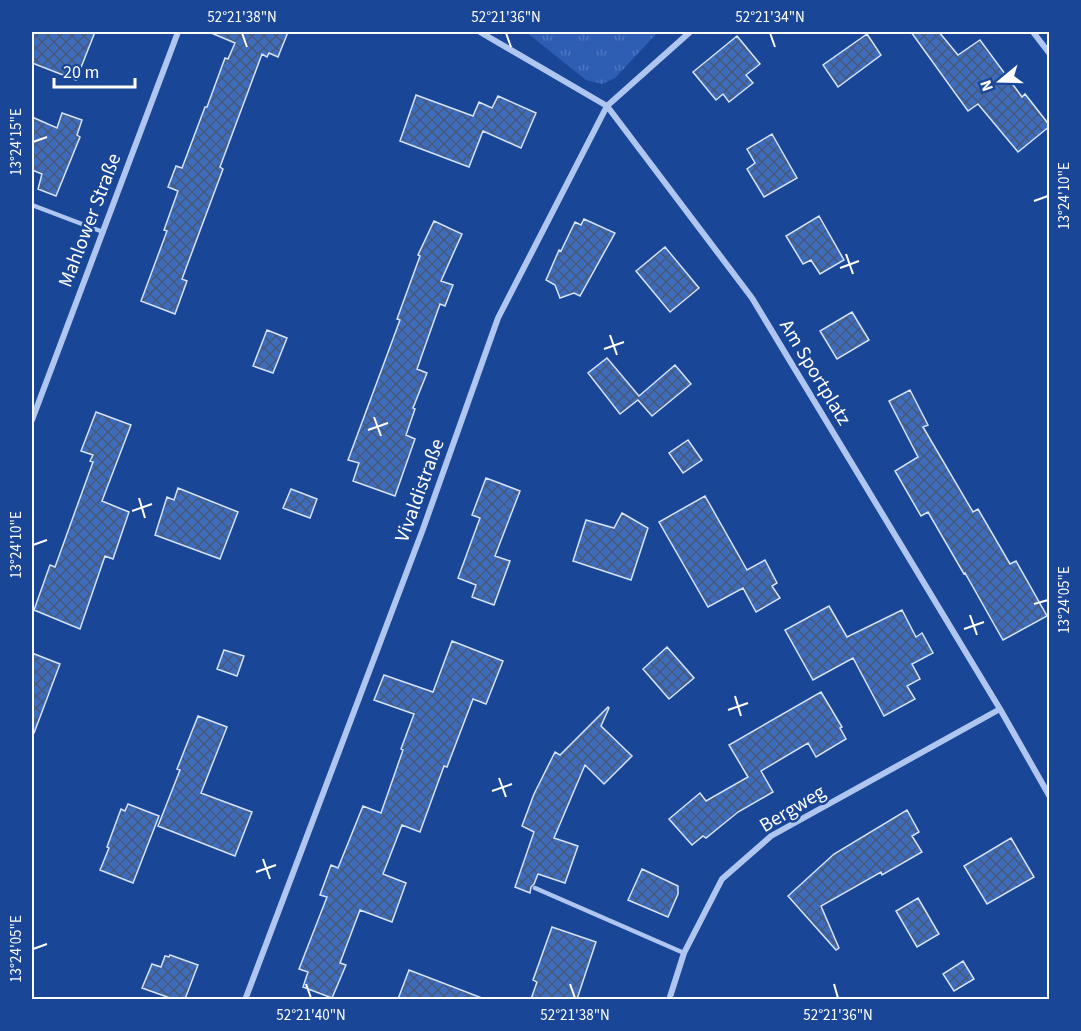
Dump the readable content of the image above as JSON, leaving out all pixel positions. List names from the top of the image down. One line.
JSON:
{"streets":{"street":["Mahlower Straße","Am Sportplatz","Vivaldistraße","Bergweg"]},"crossings":[["Am Sportplatz","Vivaldistraße"],["Am Sportplatz","Bergweg"]],"scale_bar":"20 m","north":"left","coordinates":["52°21'38\"N","52°21'36\"N","52°21'34\"N","13°24'15\"E","13°24'10\"E","13°24'05\"E","52°21'40\"N"]}
